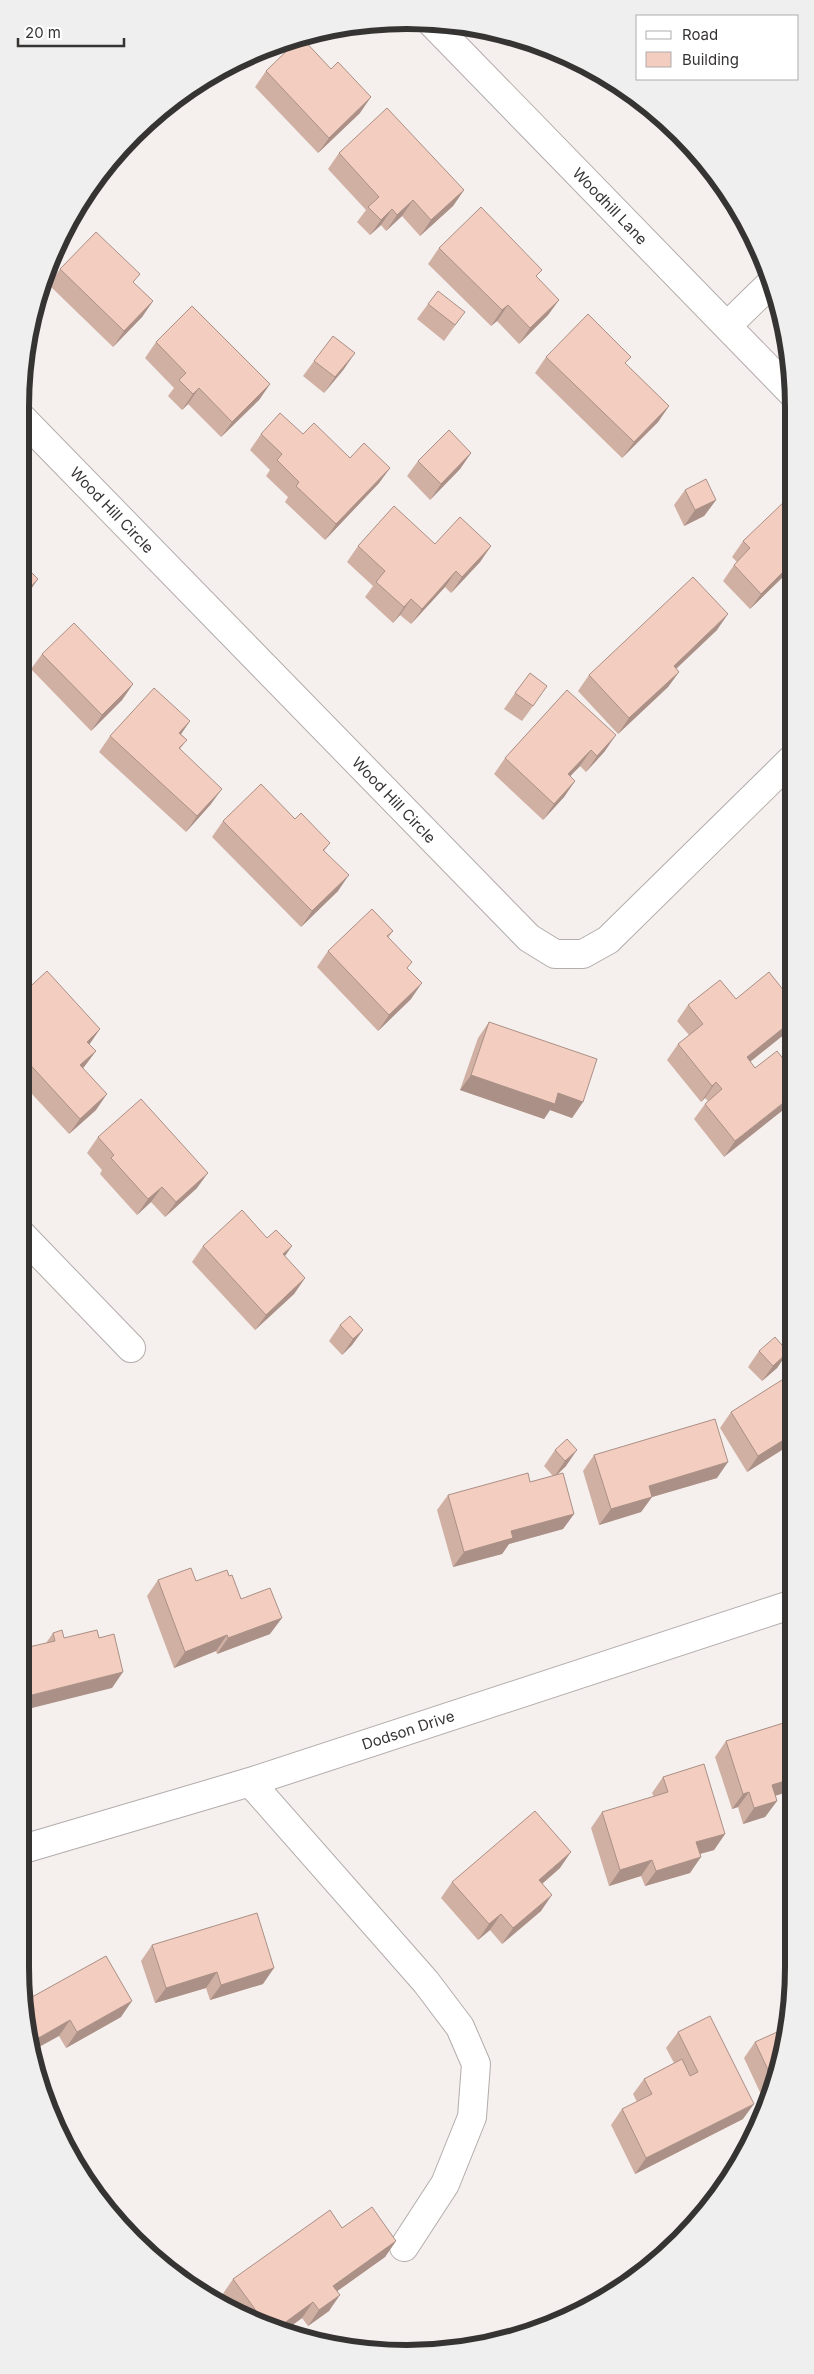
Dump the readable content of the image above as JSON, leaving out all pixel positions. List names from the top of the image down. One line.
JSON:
{"streets":{"street":["Woodhill Lane","Wood Hill Circle","Dodson Drive"]},"legend":["Road","Building"],"scale_bar":"20 m"}
